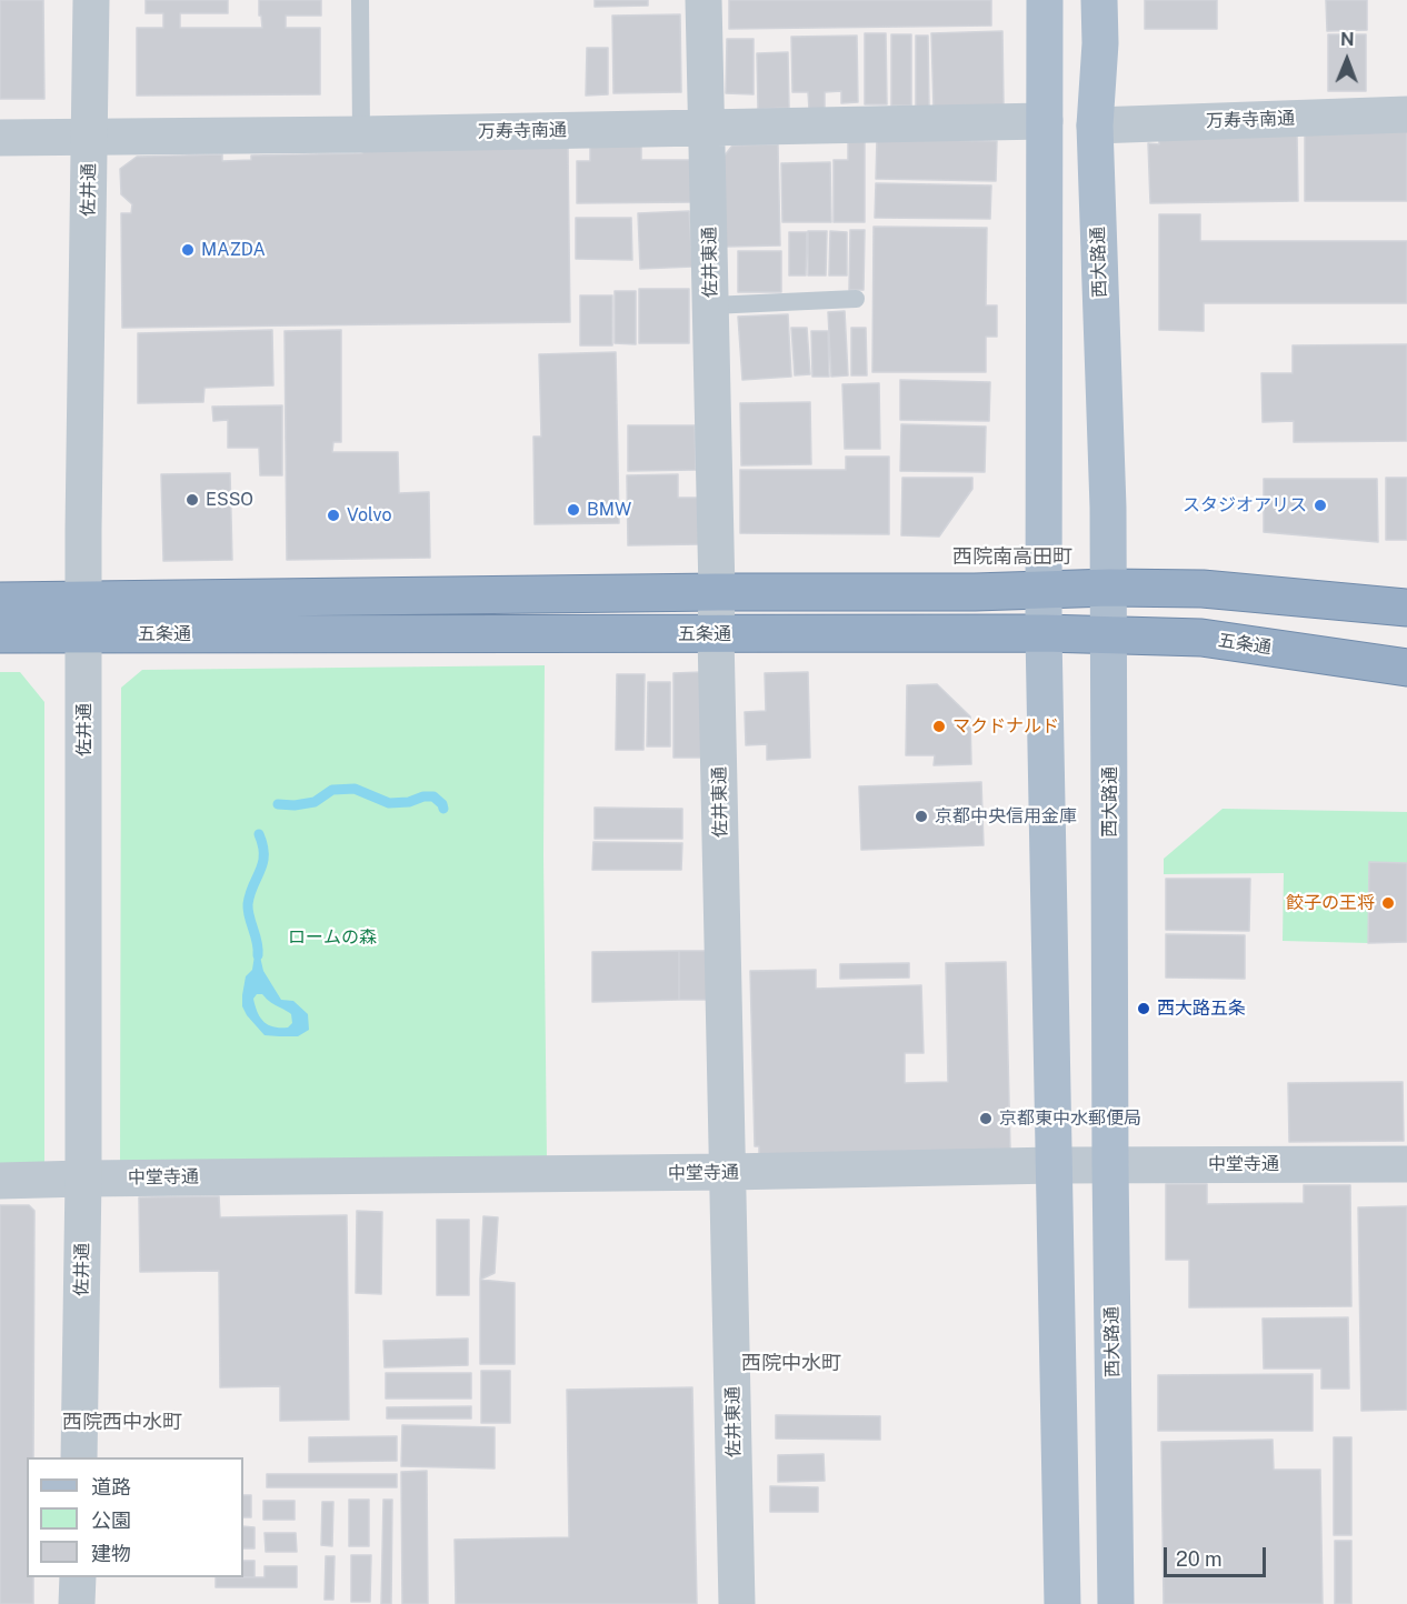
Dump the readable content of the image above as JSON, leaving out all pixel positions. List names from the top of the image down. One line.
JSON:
{"streets":{"highway":["五条通"],"main road":["西大路通"],"street":["万寿寺南通","佐井通","佐井東通","中堂寺通"]},"crossings":[["万寿寺南通","佐井通"],["万寿寺南通","佐井東通"],["万寿寺南通","西大路通"],["佐井通","五条通"],["佐井通","中堂寺通"],["佐井東通","五条通"],["佐井東通","中堂寺通"],["西大路通","五条通"],["西大路通","中堂寺通"]],"districts":["西院南高田町","西院中水町","西院西中水町"],"parks":["ロームの森"],"places":["MAZDA","ESSO","スタジオアリス","BMW","Volvo","マクドナルド","京都中央信用金庫","餃子の王将","西大路五条","京都東中水郵便局"],"legend":["道路","公園","建物"],"scale_bar":"20 m","north":"top"}
